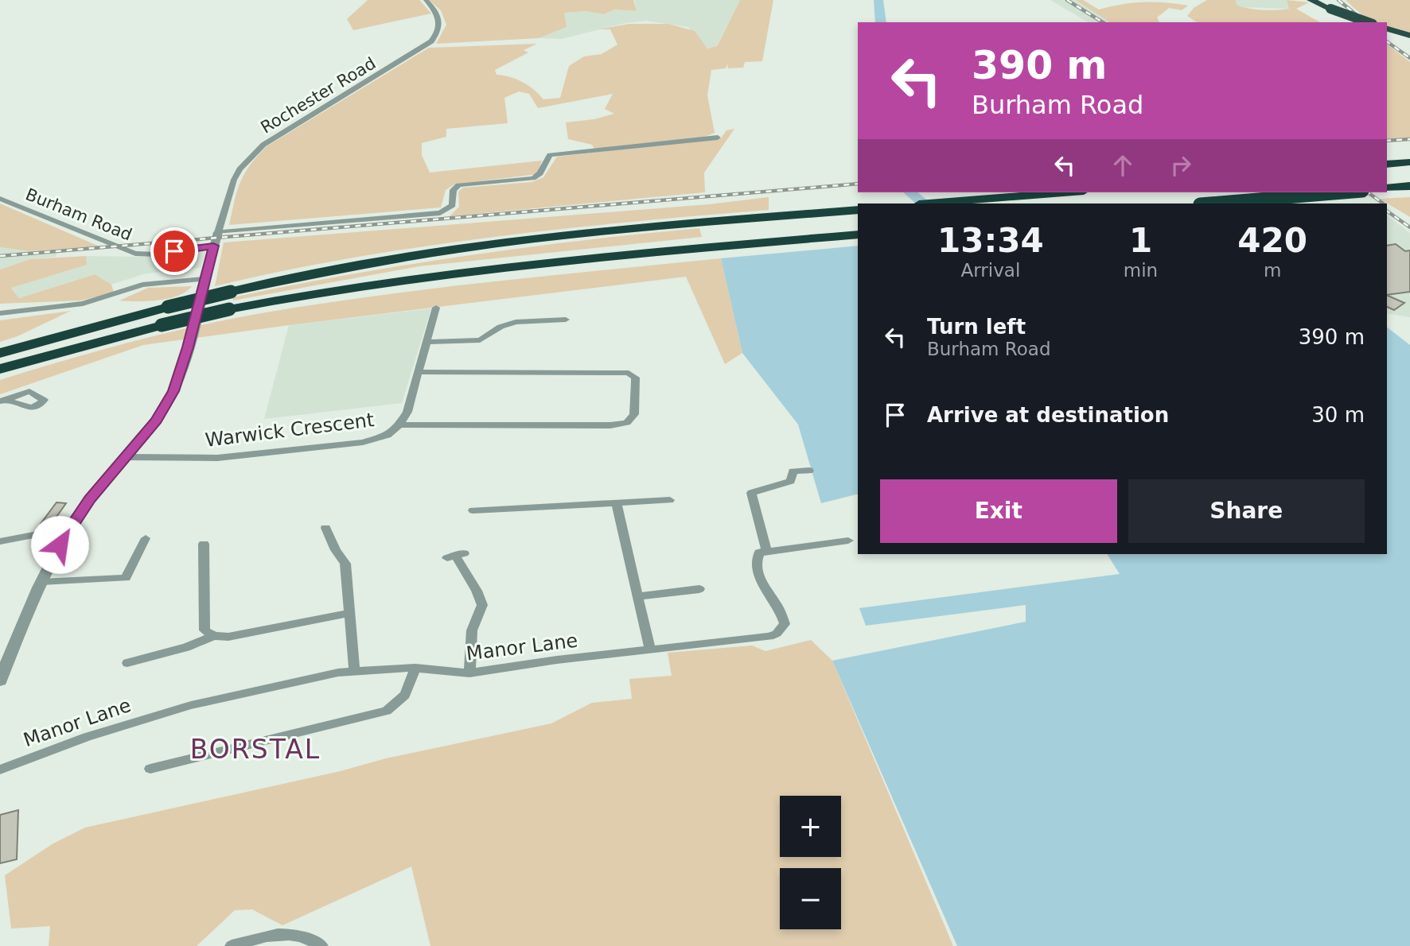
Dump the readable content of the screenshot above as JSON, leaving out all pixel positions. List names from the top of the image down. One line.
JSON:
{"streets":{"street":["Rochester Road","Burham Road","Warwick Crescent","Manor Lane"]},"districts":["BORSTAL"],"page":{"turn":["390 m","Burham Road"],"eta":["13:34","Arrival","1","min","420","m"],"list":[{"name":"Turn left","note":"Burham Road","value":"390 m"},{"name":"Arrive at destination","value":"30 m"}],"buttons":["Exit","Share"],"map_buttons":["+","−"]}}
